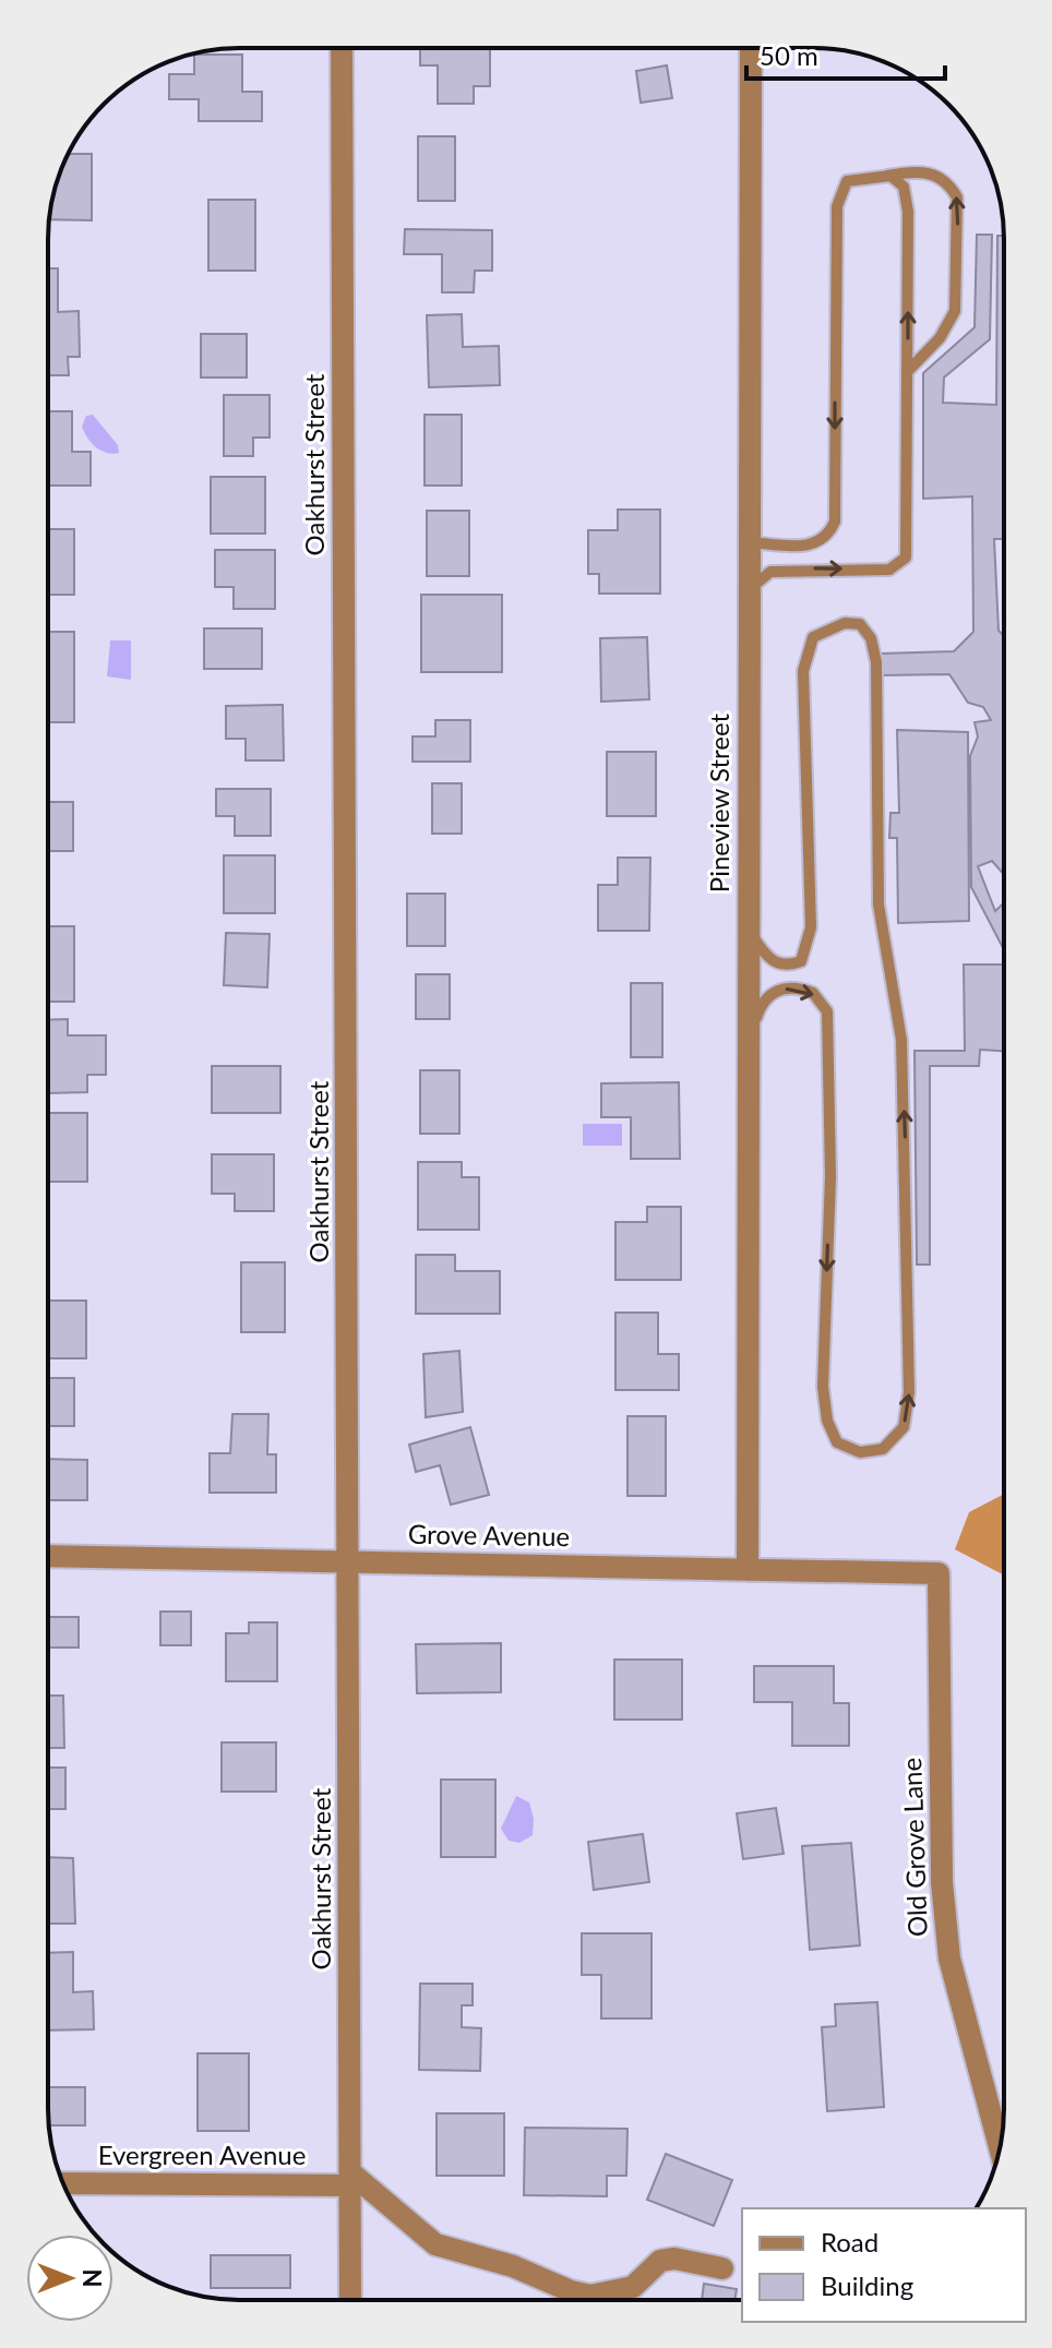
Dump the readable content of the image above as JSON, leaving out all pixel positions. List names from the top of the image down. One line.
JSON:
{"streets":{"street":["Oakhurst Street","Pineview Street","Grove Avenue","Old Grove Lane","Evergreen Avenue"]},"crossings":[["Oakhurst Street","Grove Avenue"],["Oakhurst Street","Evergreen Avenue"],["Pineview Street","Grove Avenue"],["Grove Avenue","Old Grove Lane"]],"legend":["Road","Building"],"scale_bar":"50 m","north":"right"}
